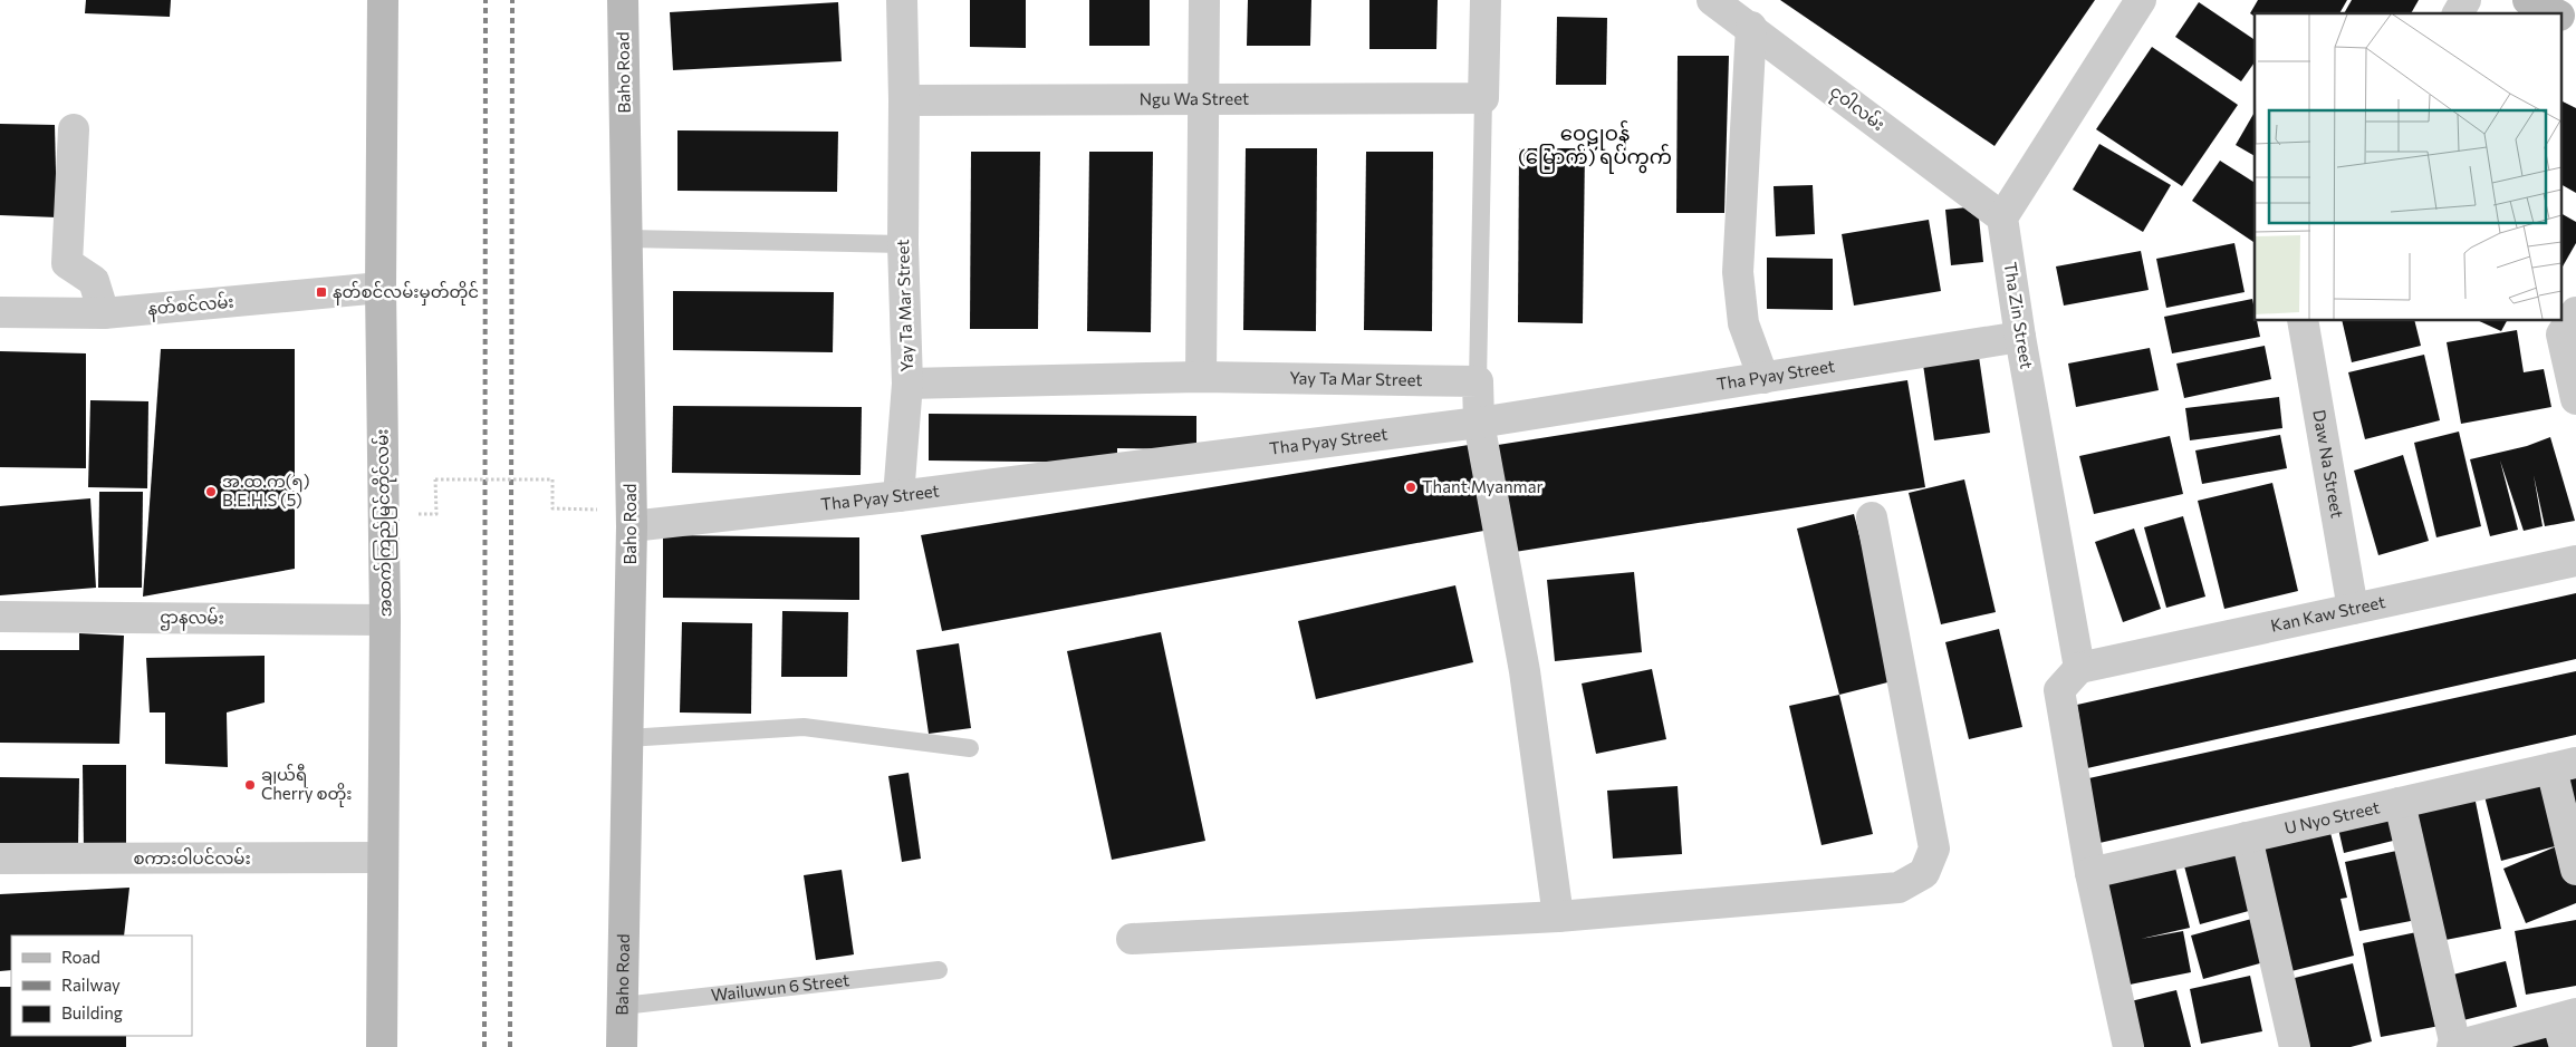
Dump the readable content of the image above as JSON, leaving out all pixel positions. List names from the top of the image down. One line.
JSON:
{"streets":{"main road":["Baho Road","အထက်ကြည်မြင်တိုင်လမ်း"],"street":["Ngu Wa Street","ငုဝါလမ်း","နတ်စင်လမ်း","Yay Ta Mar Street","Tha Zin Street","Tha Pyay Street","Daw Na Street","Kan Kaw Street","ဌာနလမ်း","U Nyo Street","စကားဝါပင်လမ်း"],"lane":["Wailuwun 6 Street"]},"crossings":[["Baho Road","Tha Pyay Street"],["Baho Road","Wailuwun 6 Street"],["Ngu Wa Street","Yay Ta Mar Street"],["ငုဝါလမ်း","Tha Zin Street"],["နတ်စင်လမ်း","အထက်ကြည်မြင်တိုင်လမ်း"],["Tha Zin Street","Tha Pyay Street"],["Tha Zin Street","Kan Kaw Street"],["Daw Na Street","Kan Kaw Street"],["အထက်ကြည်မြင်တိုင်လမ်း","ဌာနလမ်း"],["အထက်ကြည်မြင်တိုင်လမ်း","စကားဝါပင်လမ်း"]],"districts":["ဝေဠုဝန် (မြောက်) ရပ်ကွက်"],"places":{"transit":["နတ်စင်လမ်းမှတ်တိုင်"],"other":["Thant Myanmar","အ.ထ.က(၅) B.E.H.S (5)","ချယ်ရီ Cherry စတိုး"]},"legend":["Road","Railway","Building"]}
